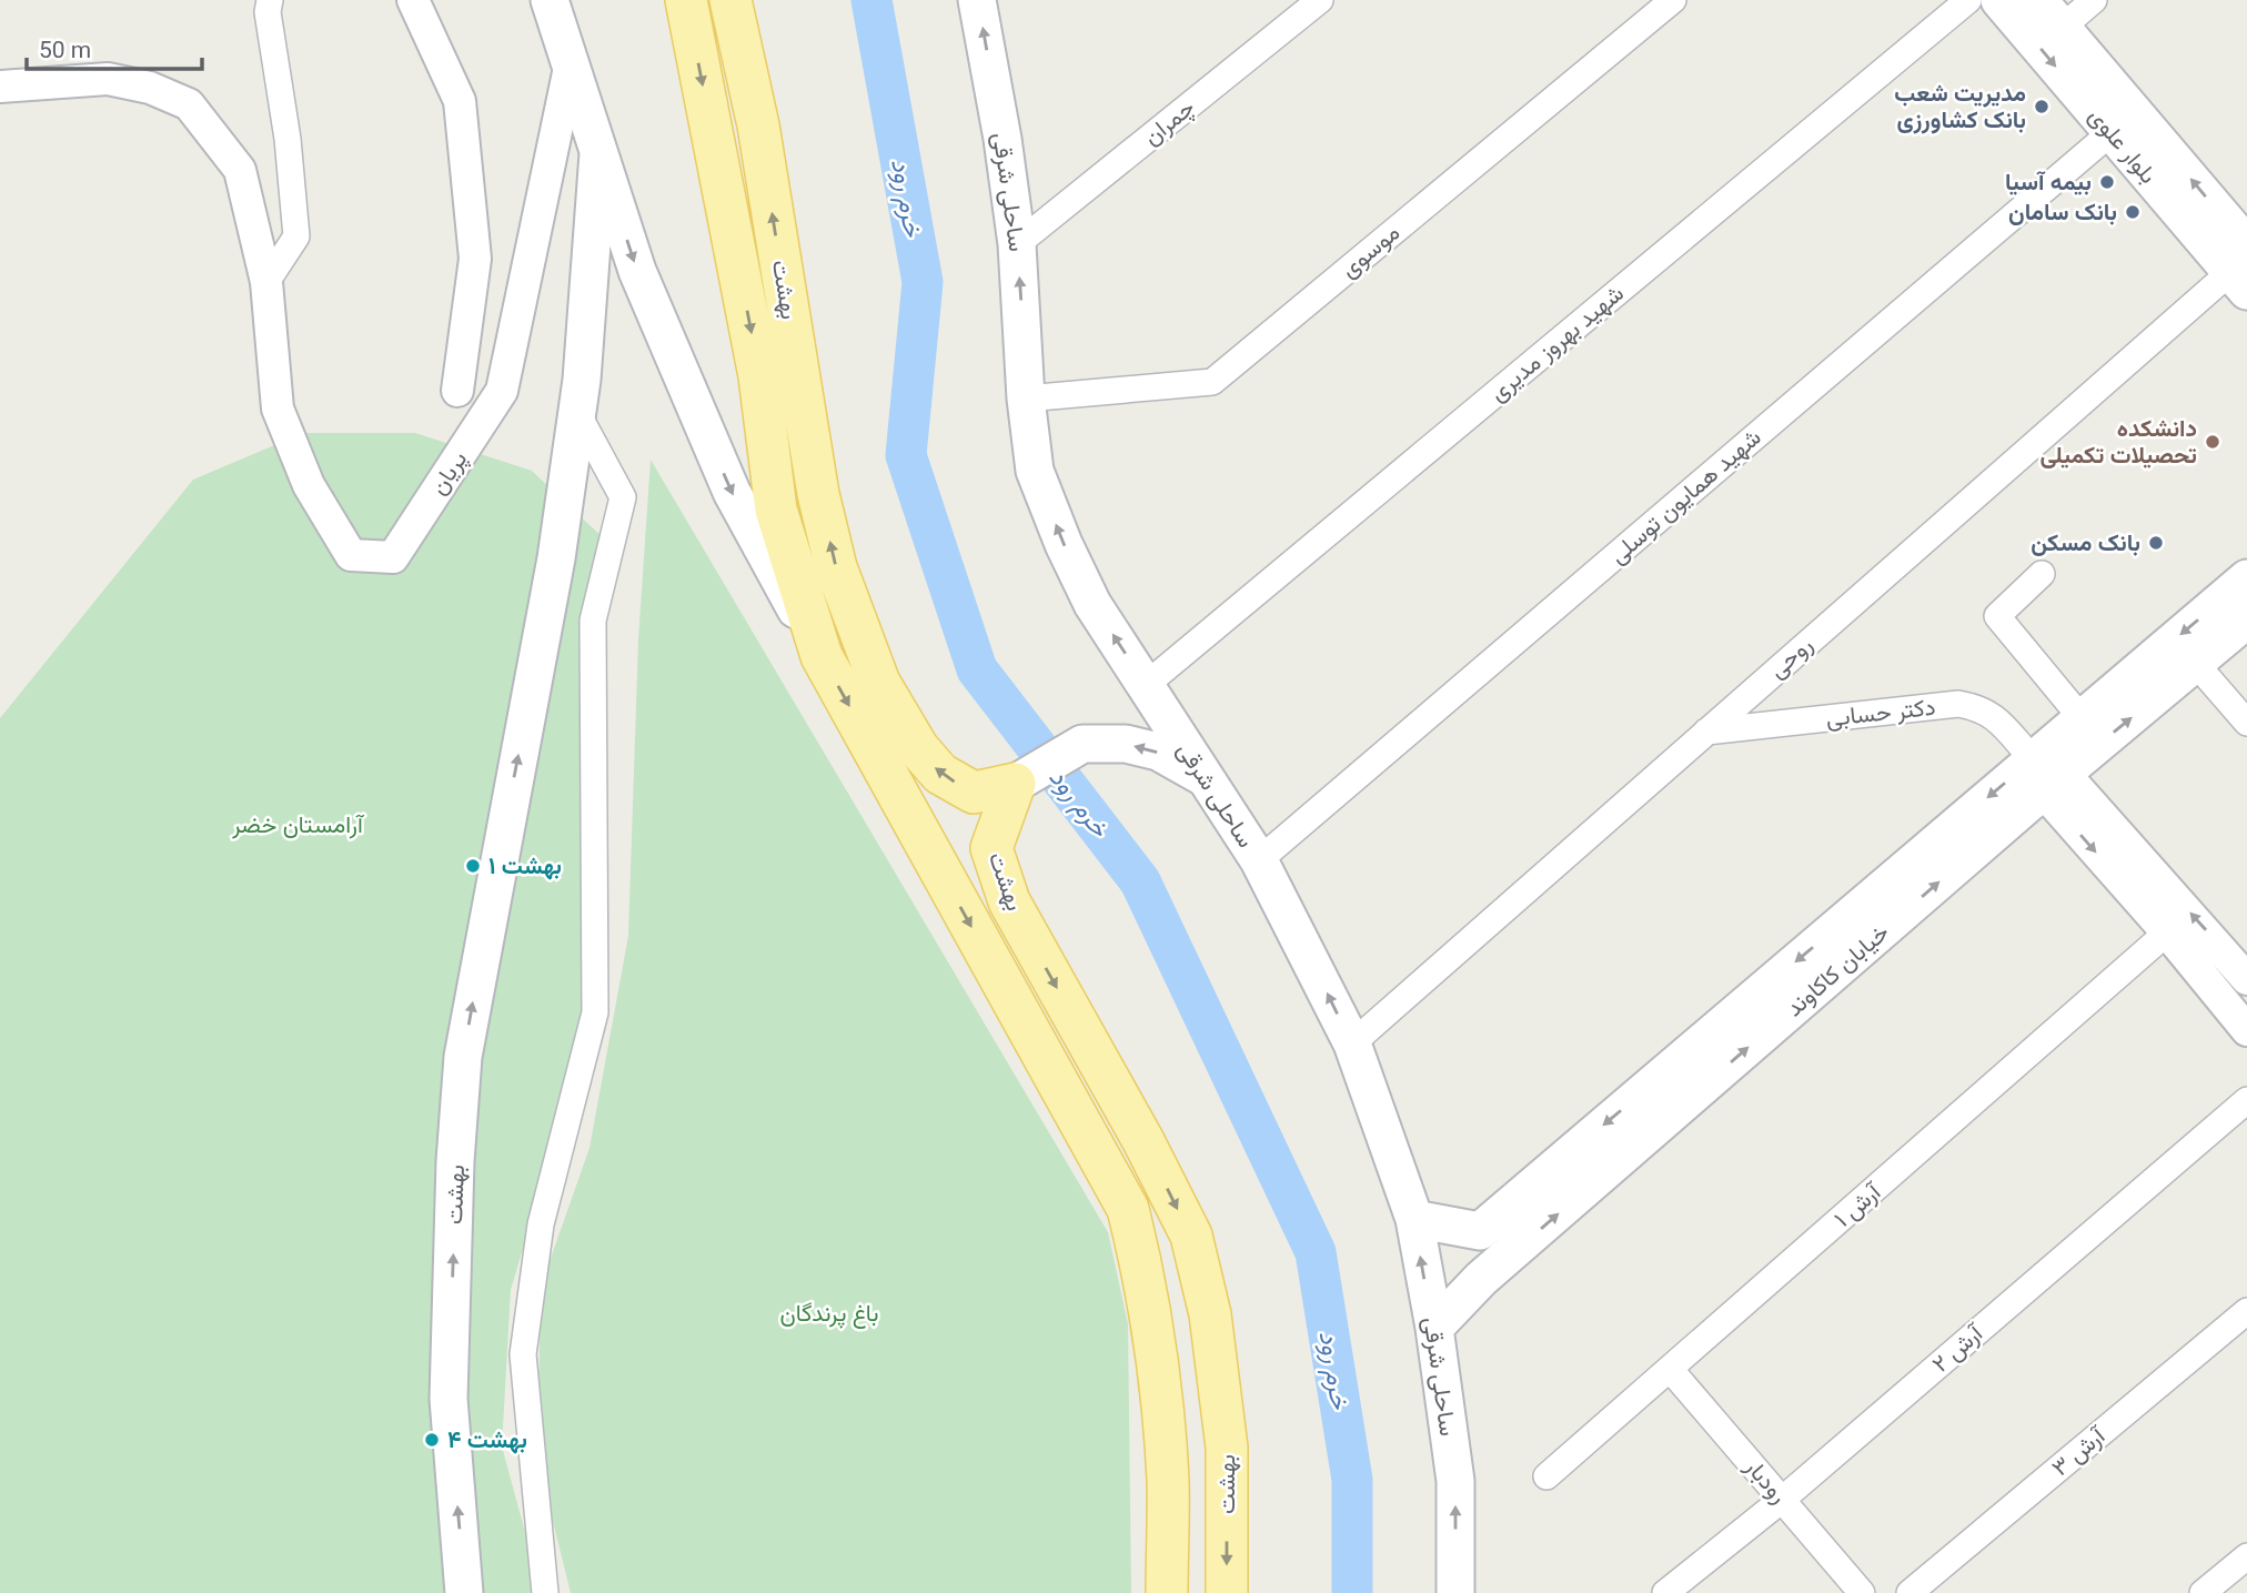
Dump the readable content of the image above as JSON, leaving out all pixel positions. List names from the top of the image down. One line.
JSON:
{"streets":{"main road":["بلوار علوی","ساحلی شرقی","بهشت","خیابان کاکاوند"],"street":["چمران","موسوی","شهید بهروز مدیری","پریان","شهید همایون توسلی","روحی","دکتر حسابی","آرش ۱","آرش ۲","آرش ۳","رودبار"]},"crossings":[["چمران","ساحلی شرقی"],["بلوار علوی","شهید همایون توسلی"],["بلوار علوی","روحی"],["ساحلی شرقی","موسوی"],["ساحلی شرقی","شهید بهروز مدیری"],["ساحلی شرقی","شهید همایون توسلی"],["ساحلی شرقی","روحی"],["ساحلی شرقی","خیابان کاکاوند"],["روحی","دکتر حسابی"],["دکتر حسابی","خیابان کاکاوند"],["دکتر حسابی","آرش ۱"],["آرش ۱","رودبار"],["آرش ۲","رودبار"]],"one_way":["ساحلی شرقی"],"water":["خرم رود"],"parks":["آرامستان خضر","باغ پرندگان"],"places":["مدیریت شعب بانک کشاورزی","بیمه آسیا","بانک سامان","دانشکده تحصیلات تکمیلی","بانک مسکن","بهشت ۱","بهشت ۴"],"scale_bar":"50 m"}
